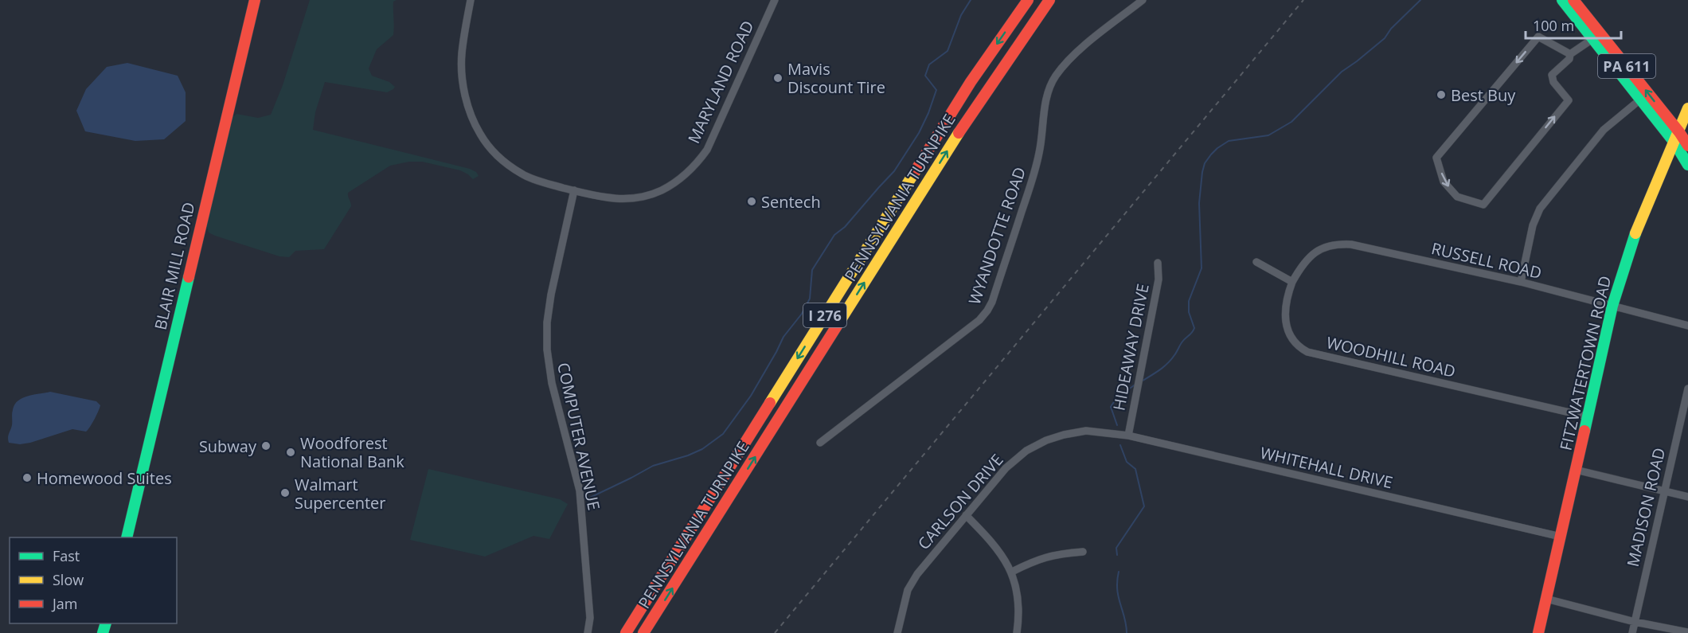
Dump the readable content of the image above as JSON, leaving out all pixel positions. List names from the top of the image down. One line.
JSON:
{"streets":{"main road":["PA 611","PENNSYLVANIA TURNPIKE","BLAIR MILL ROAD","I 276","FITZWATERTOWN ROAD"],"street":["MARYLAND ROAD","WYANDOTTE ROAD","RUSSELL ROAD","HIDEAWAY DRIVE","WOODHILL ROAD","COMPUTER AVENUE","WHITEHALL DRIVE","CARLSON DRIVE","MADISON ROAD"]},"crossings":[["PA 611","FITZWATERTOWN ROAD"],["MARYLAND ROAD","COMPUTER AVENUE"],["RUSSELL ROAD","WOODHILL ROAD"],["RUSSELL ROAD","FITZWATERTOWN ROAD"],["HIDEAWAY DRIVE","WHITEHALL DRIVE"],["WOODHILL ROAD","FITZWATERTOWN ROAD"],["FITZWATERTOWN ROAD","WHITEHALL DRIVE"],["WHITEHALL DRIVE","CARLSON DRIVE"]],"places":["Mavis Discount Tire","Best Buy","Sentech","Subway","Woodforest National Bank","Homewood Suites","Walmart Supercenter"],"legend":["Fast","Slow","Jam"],"scale_bar":"100 m"}
